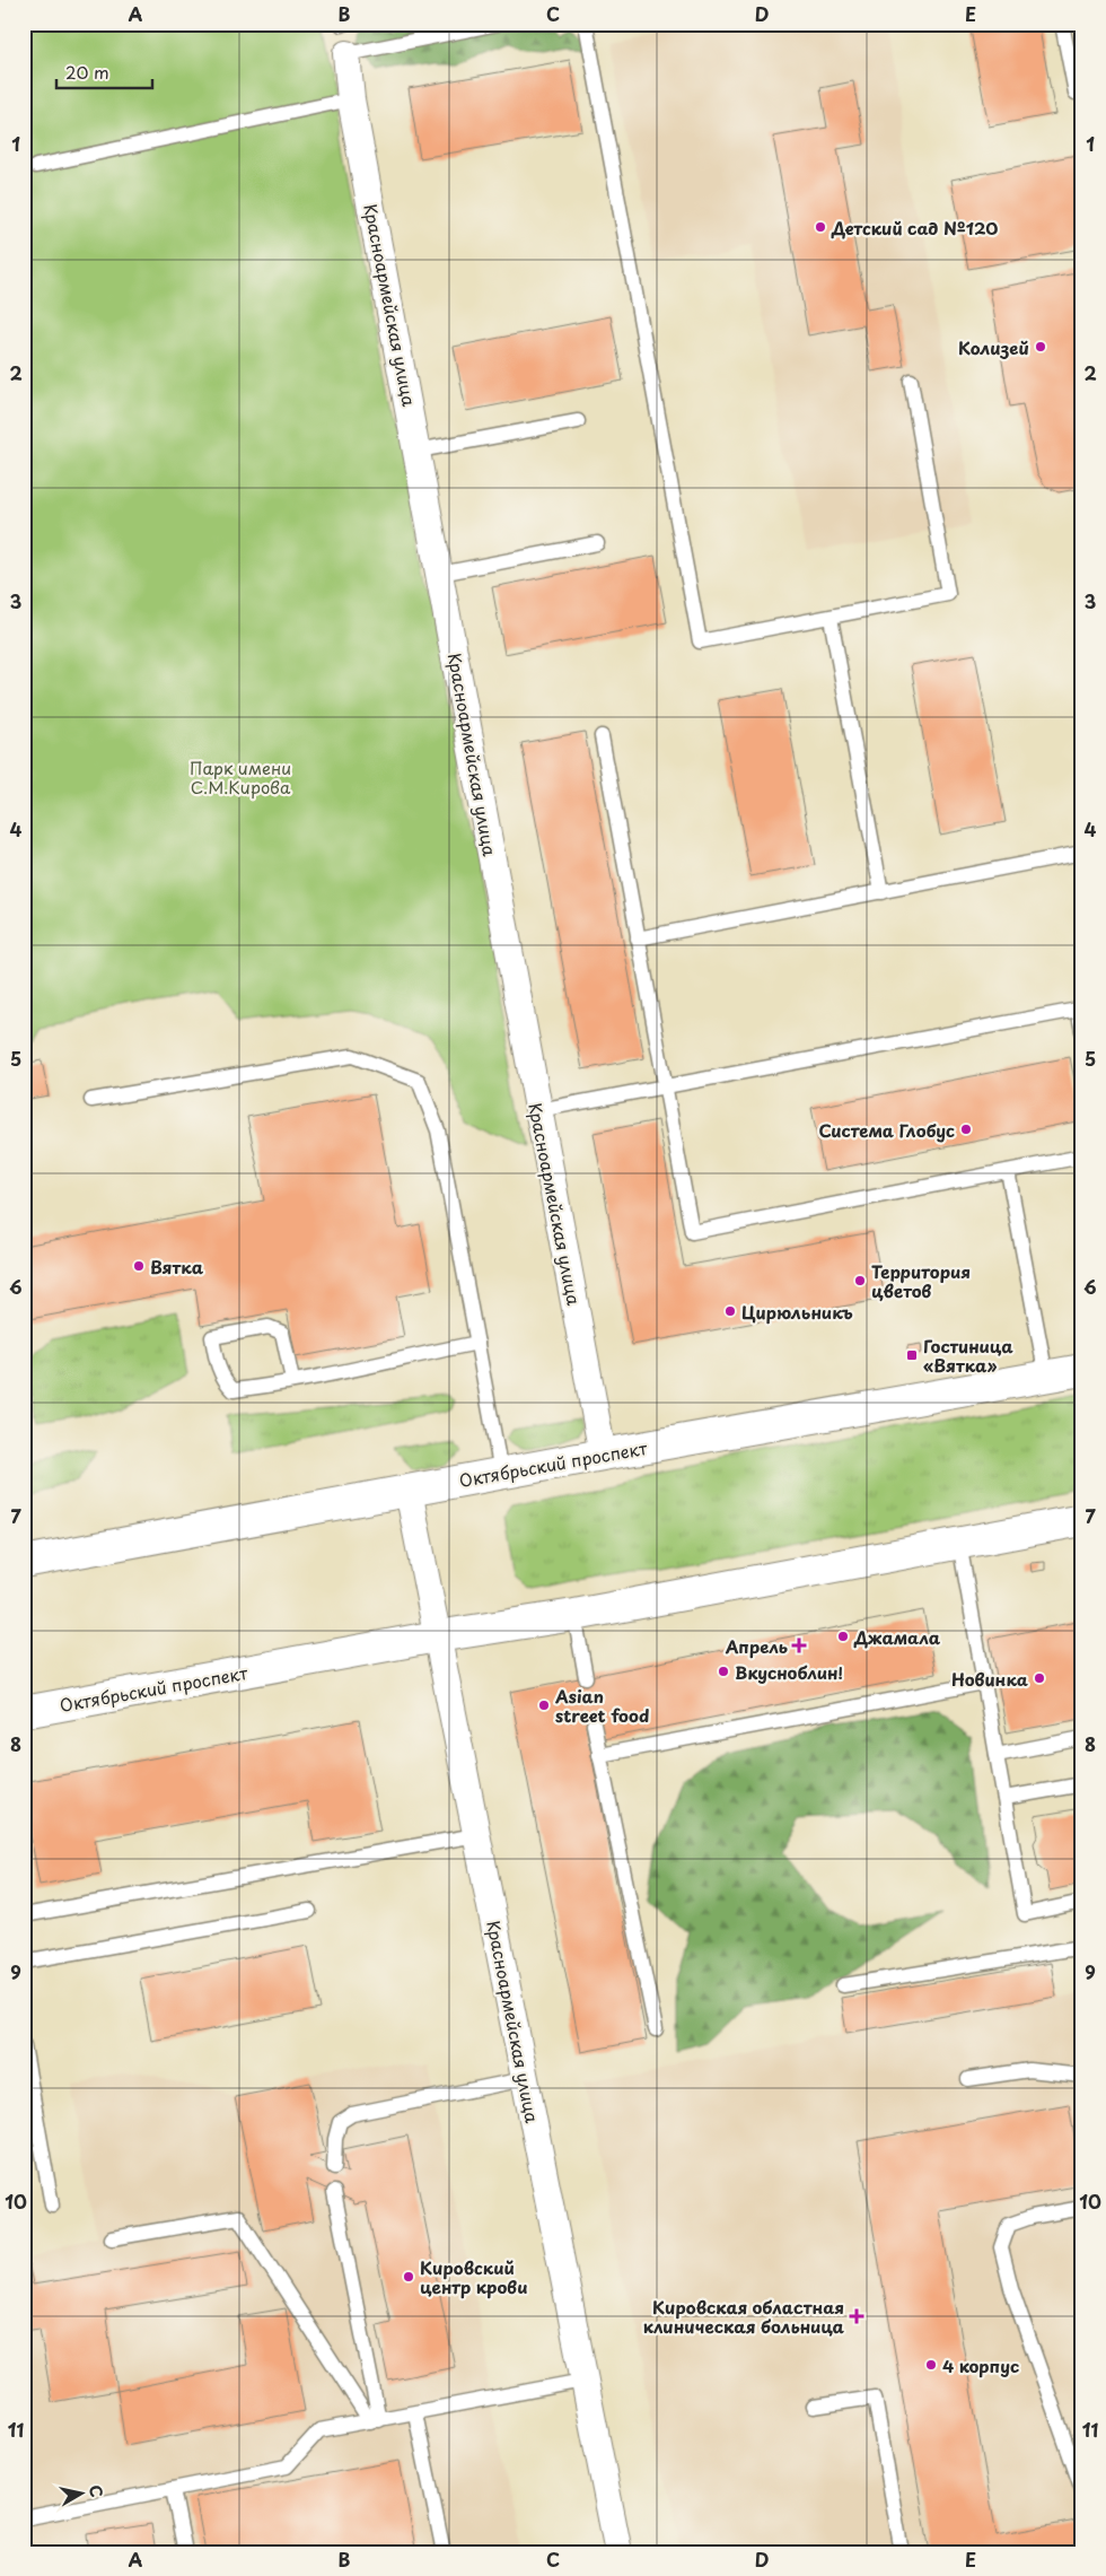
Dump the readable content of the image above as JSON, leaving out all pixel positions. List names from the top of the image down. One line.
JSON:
{"streets":{"main road":["Октябрьский проспект"],"street":["Красноармейская улица"]},"crossings":[["Красноармейская улица","Октябрьский проспект"]],"parks":["Парк имени С.М.Кирова"],"places":{"other":["Детский сад №120","Колизей","Система Глобус","Вятка","Территория цветов","Цирюльникъ","Джамала","Вкусноблин!","Новинка","Asian street food","Кировский центр крови","4 корпус"],"transit":["Гостиница «Вятка»"],"health":["Апрель","Кировская областная клиническая больница"]},"scale_bar":"20 m","north":"right","grid":{"columns":["A","B","C","D","E"],"rows":["1","2","3","4","5","6","7","8","9","10","11"]}}
